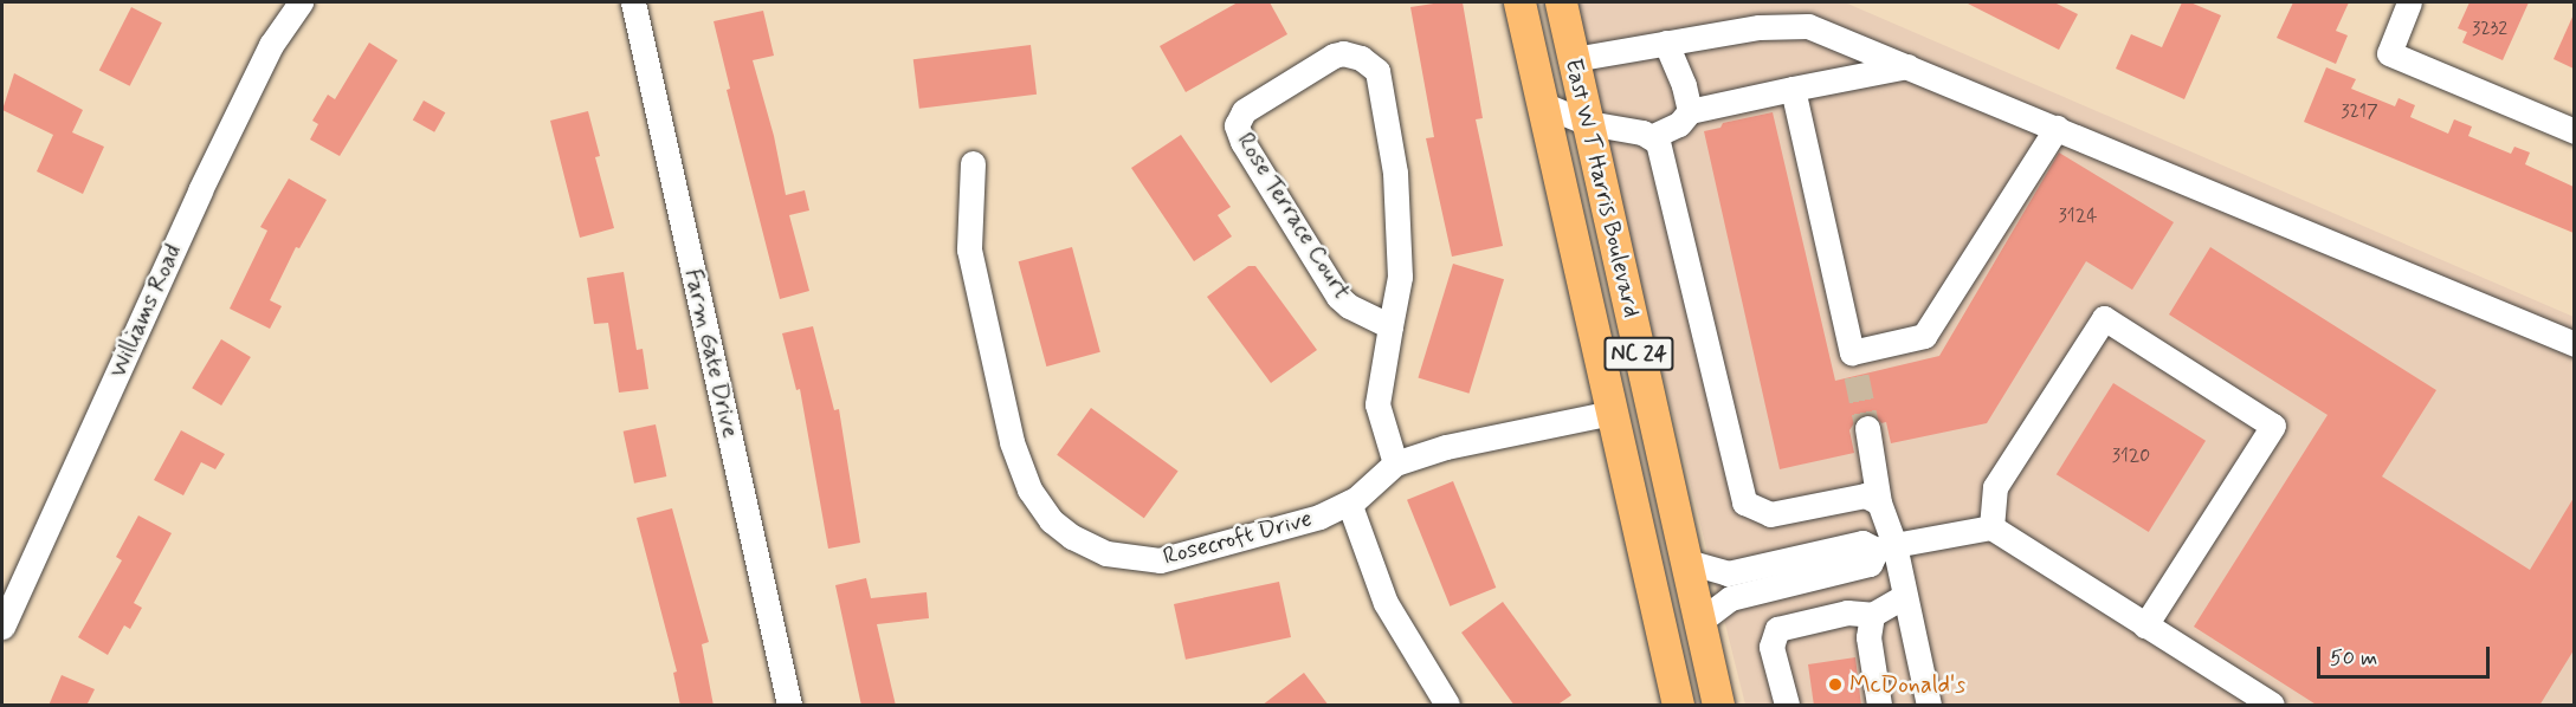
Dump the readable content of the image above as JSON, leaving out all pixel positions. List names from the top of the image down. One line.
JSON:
{"streets":{"main road":["East W T Harris Boulevard","NC 24"],"street":["Rose Terrace Court","Williams Road","Farm Gate Drive","Rosecroft Drive"]},"crossings":[["East W T Harris Boulevard","Rosecroft Drive"],["Rose Terrace Court","Rosecroft Drive"]],"places":["McDonald's"],"house_numbers":["3232","3217","3124","3120"],"scale_bar":"50 m"}
